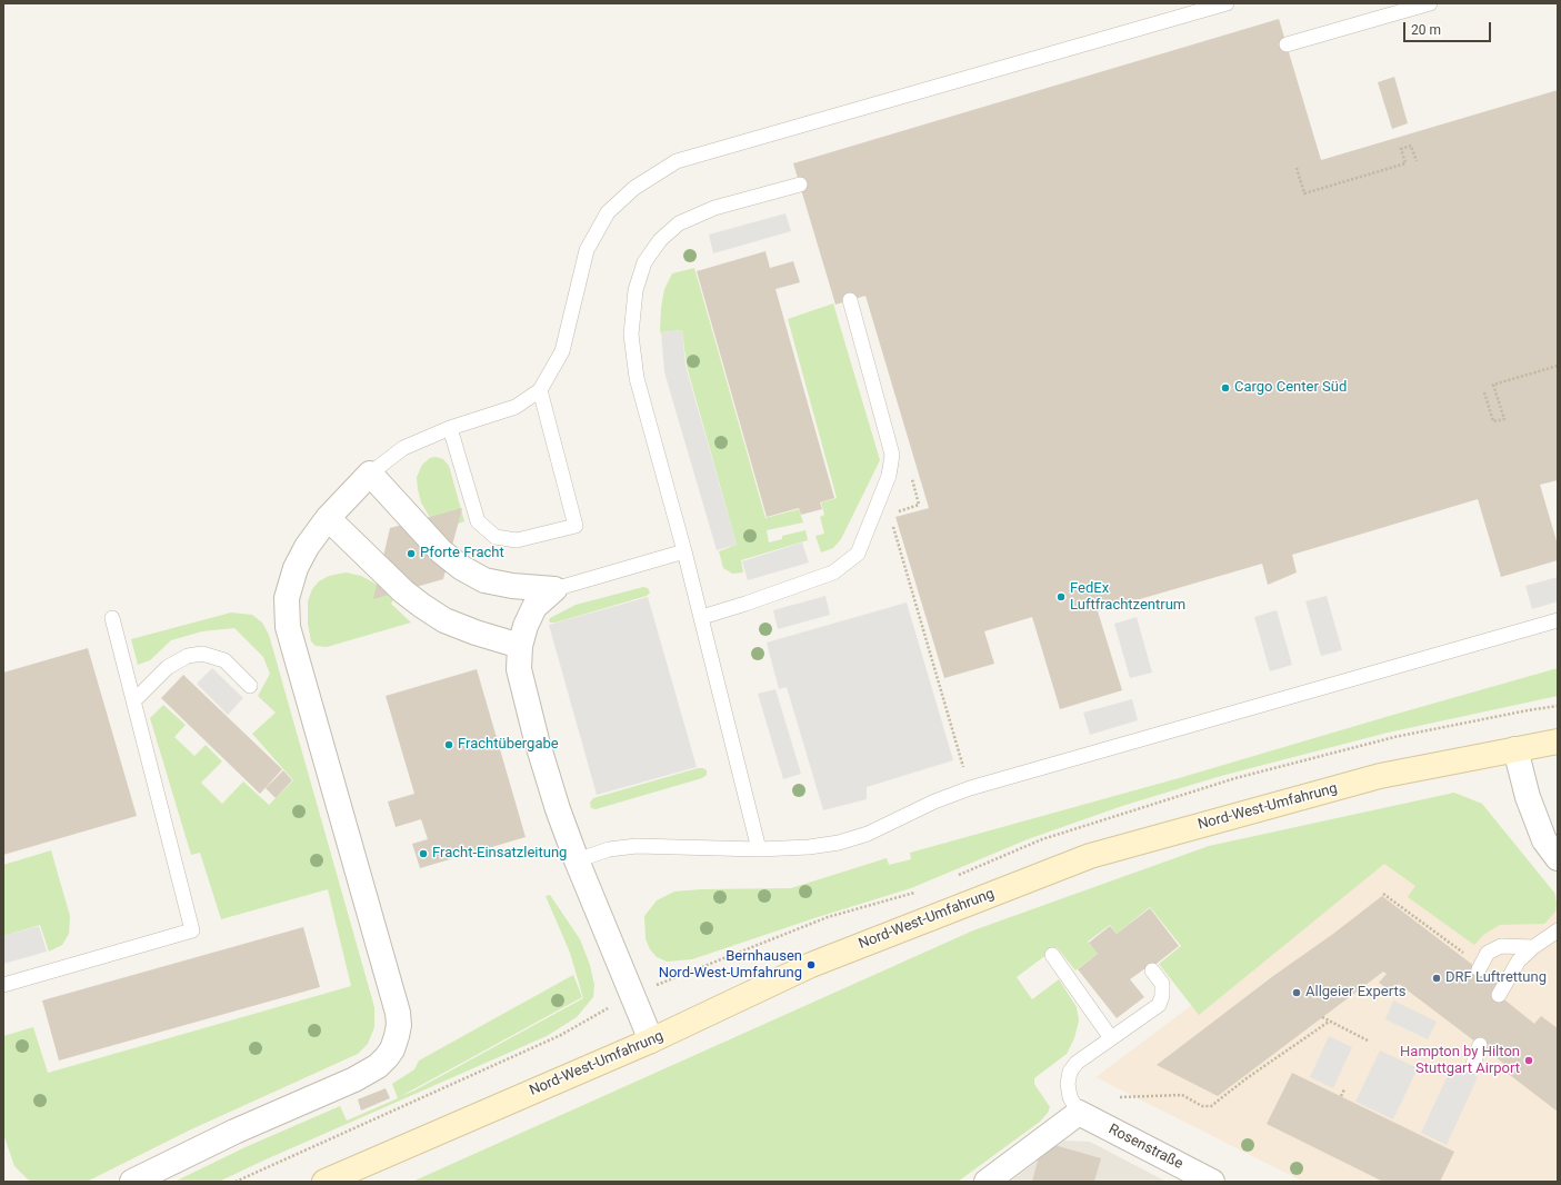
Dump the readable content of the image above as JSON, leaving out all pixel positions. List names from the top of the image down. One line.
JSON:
{"streets":{"main road":["Nord-West-Umfahrung"],"street":["Rosenstraße"]},"places":["Cargo Center Süd","Pforte Fracht","FedEx Luftfrachtzentrum","Frachtübergabe","Fracht-Einsatzleitung","Bernhausen Nord-West-Umfahrung","DRF Luftrettung","Allgeier Experts","Hampton by Hilton Stuttgart Airport"],"scale_bar":"20 m"}
